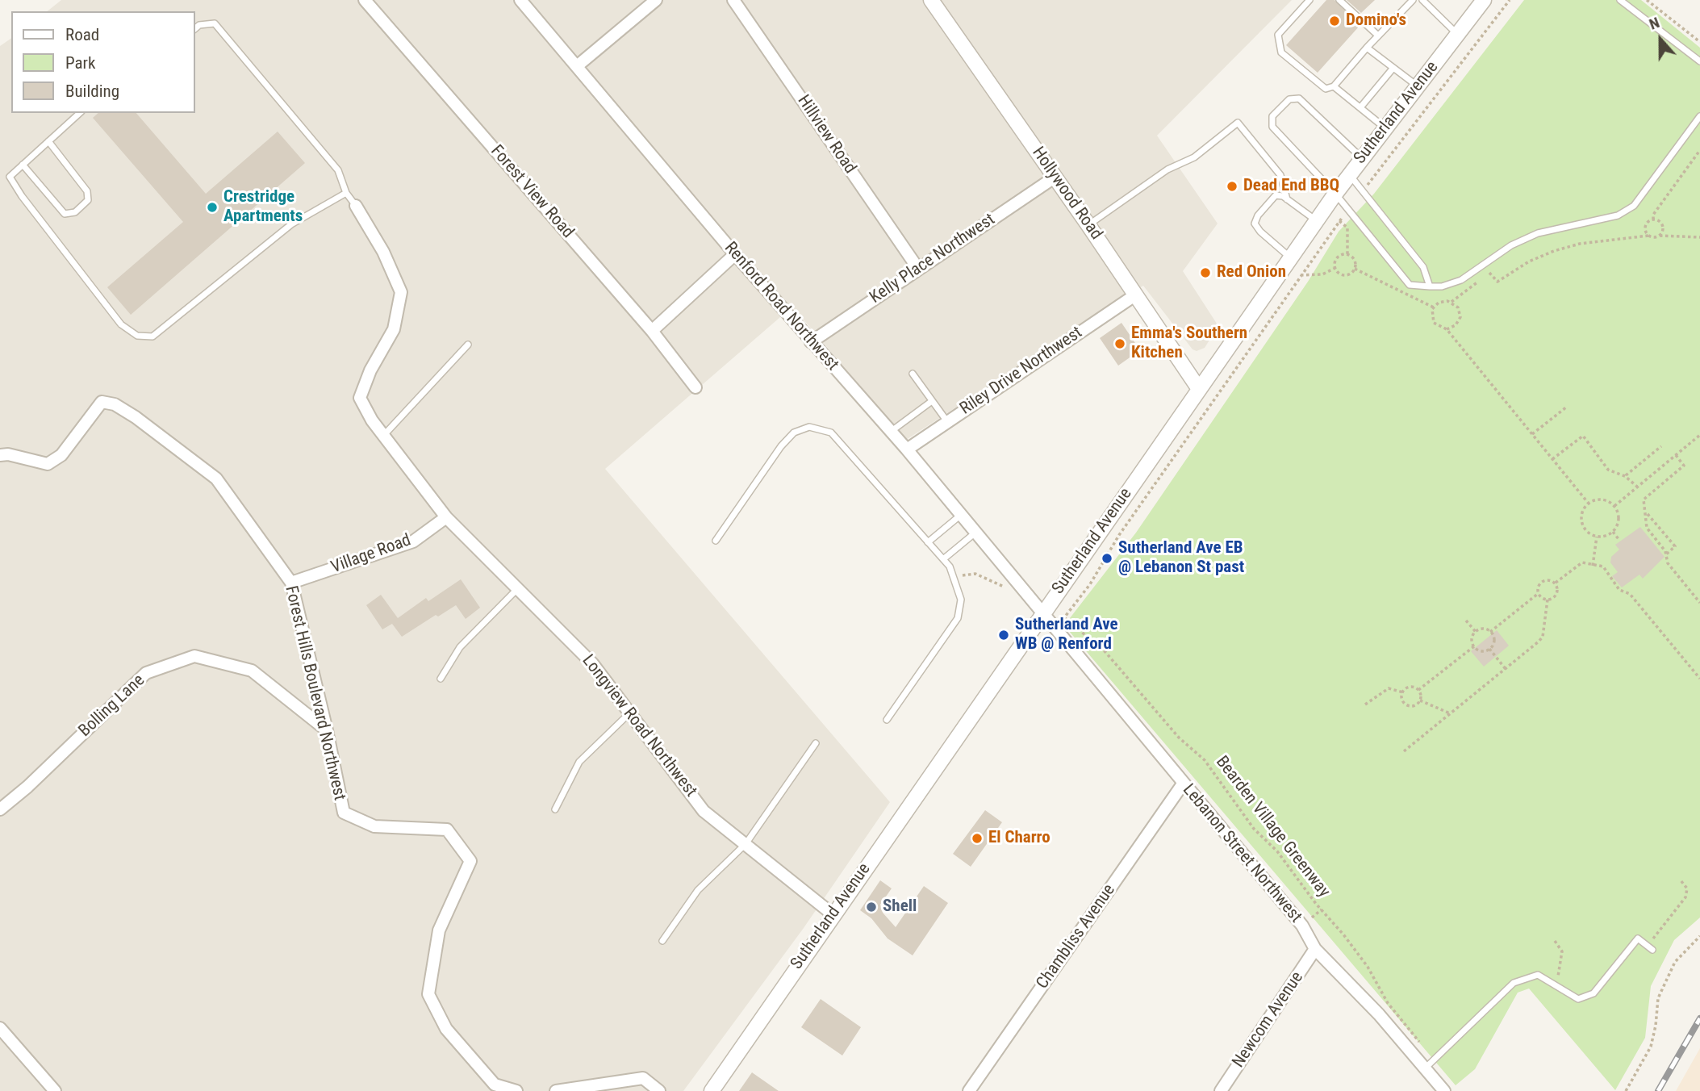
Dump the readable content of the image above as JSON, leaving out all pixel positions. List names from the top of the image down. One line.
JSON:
{"streets":{"street":["Sutherland Avenue","Hillview Road","Forest View Road","Hollywood Road","Kelly Place Northwest","Renford Road Northwest","Riley Drive Northwest","Village Road","Forest Hills Boulevard Northwest","Bolling Lane","Longview Road Northwest","Lebanon Street Northwest","Chambliss Avenue","Newcom Avenue"],"path":["Bearden Village Greenway"]},"crossings":[["Sutherland Avenue","Hollywood Road"],["Sutherland Avenue","Renford Road Northwest"],["Sutherland Avenue","Longview Road Northwest"],["Sutherland Avenue","Lebanon Street Northwest"],["Hillview Road","Kelly Place Northwest"],["Hollywood Road","Kelly Place Northwest"],["Hollywood Road","Riley Drive Northwest"],["Kelly Place Northwest","Renford Road Northwest"],["Renford Road Northwest","Riley Drive Northwest"],["Renford Road Northwest","Lebanon Street Northwest"],["Village Road","Forest Hills Boulevard Northwest"],["Village Road","Longview Road Northwest"],["Forest Hills Boulevard Northwest","Bolling Lane"],["Bearden Village Greenway","Lebanon Street Northwest"],["Lebanon Street Northwest","Chambliss Avenue"],["Lebanon Street Northwest","Newcom Avenue"]],"places":["Domino's","Dead End BBQ","Crestridge Apartments","Red Onion","Emma's Southern Kitchen","Sutherland Ave EB @ Lebanon St past","Sutherland Ave WB @ Renford","El Charro","Shell"],"legend":["Road","Park","Building"],"north":"top"}
